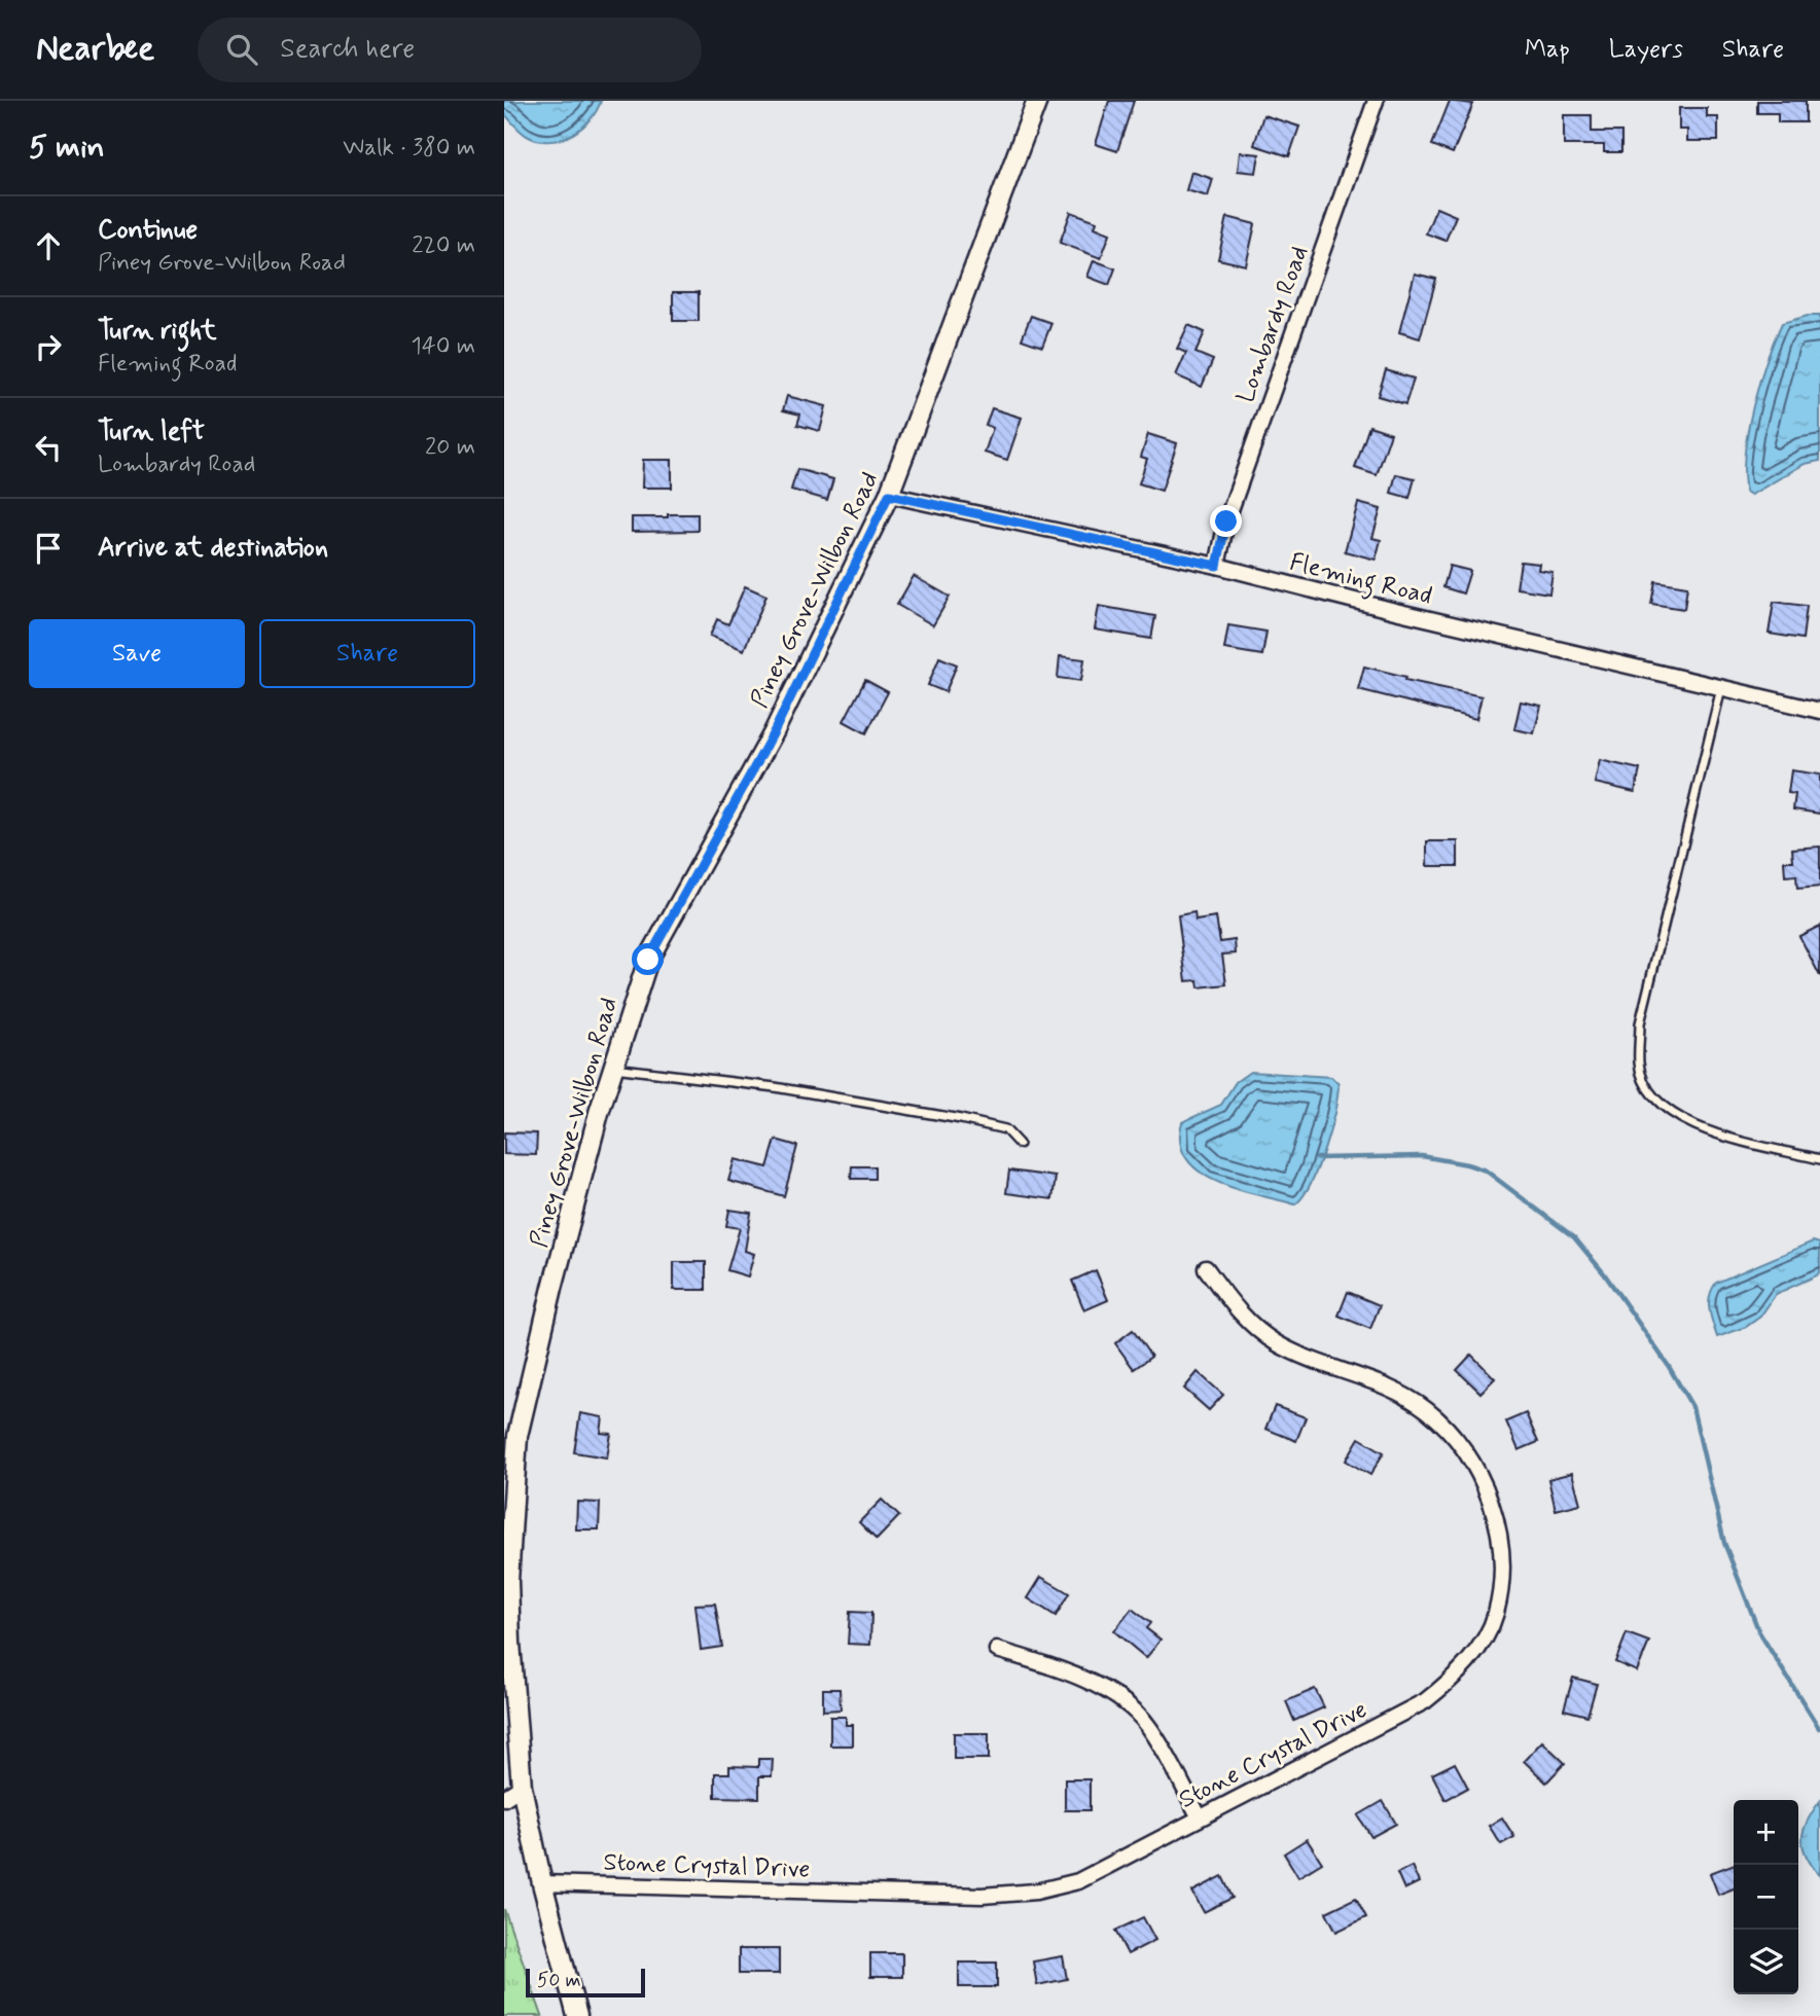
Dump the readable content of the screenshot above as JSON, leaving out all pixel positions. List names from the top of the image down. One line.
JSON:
{"streets":{"street":["Lombardy Road","Fleming Road","Piney Grove-Wilbon Road","Stone Crystal Drive"]},"crossings":[["Lombardy Road","Fleming Road"],["Fleming Road","Piney Grove-Wilbon Road"],["Piney Grove-Wilbon Road","Stone Crystal Drive"]],"scale_bar":"50 m","page":{"header":"Nearbee","search":"Search here","nav":["Map","Layers","Share"],"heading":["5 min","Walk · 380 m"],"list":[["Continue","Piney Grove-Wilbon Road","220 m"],["Turn right","Fleming Road","140 m"],["Turn left","Lombardy Road","20 m"],"Arrive at destination"],"buttons":["Save","Share"],"map_buttons":["+","−"],"scale":"50 m"}}
